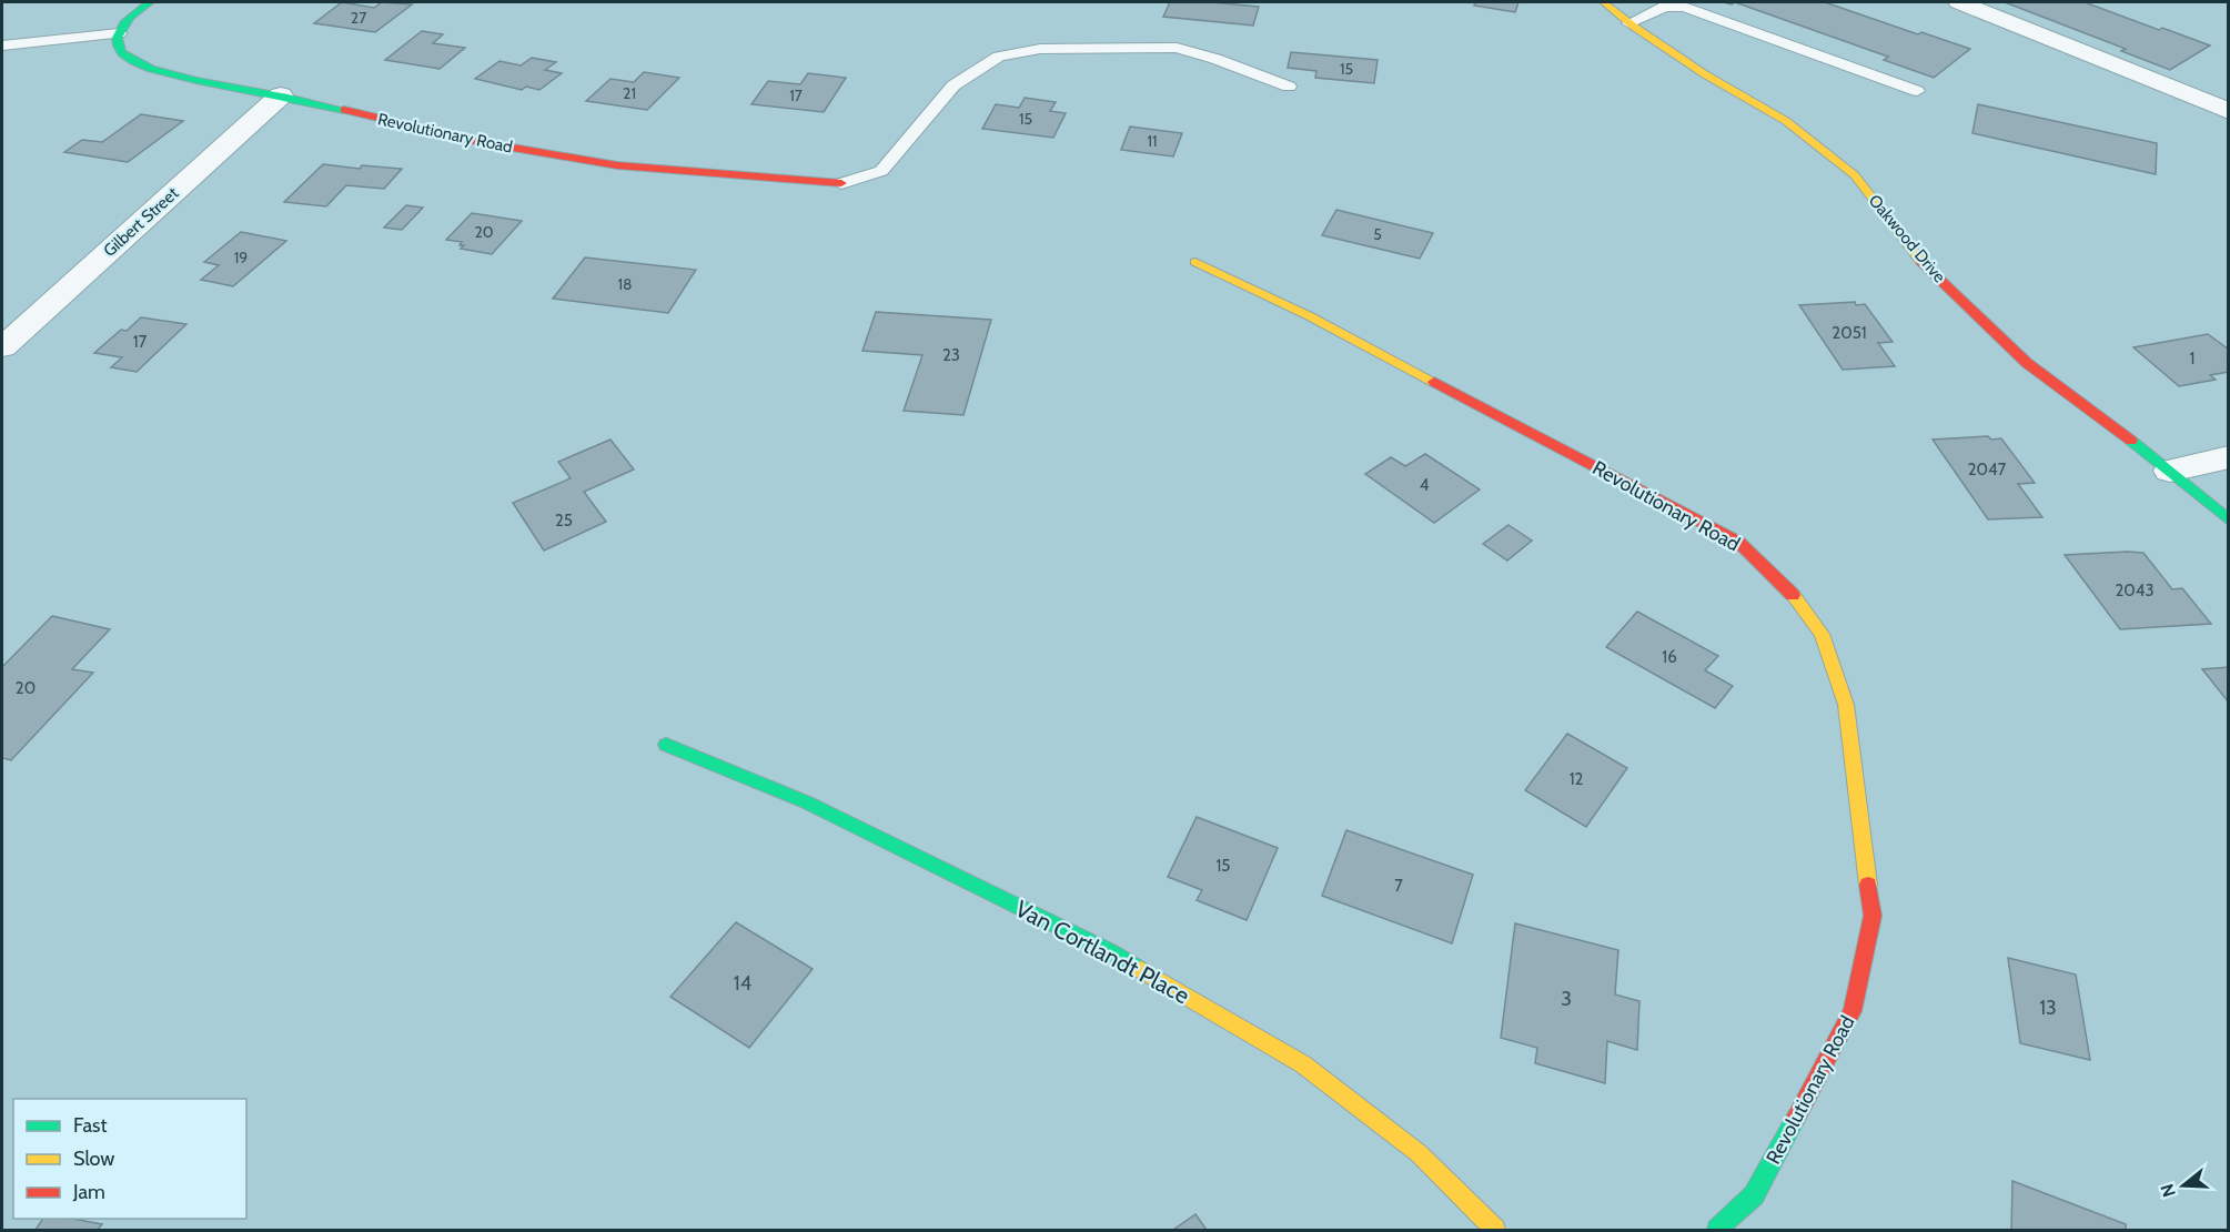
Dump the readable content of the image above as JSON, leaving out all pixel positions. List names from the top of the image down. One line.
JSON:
{"streets":{"street":["Revolutionary Road","Gilbert Street","Oakwood Drive","Van Cortlandt Place"]},"crossings":[["Revolutionary Road","Gilbert Street"]],"house_numbers":["27","15","21","17","15","11","20","5","19","18","2051","17","23","1","2047","4","25","2043","16","20","12","15","7","14","3","13"],"legend":["Fast","Slow","Jam"],"north":"left"}
